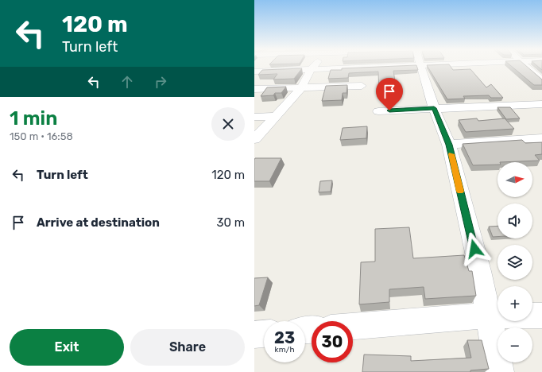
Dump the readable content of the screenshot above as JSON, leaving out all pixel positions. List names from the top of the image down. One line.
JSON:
{"north":"right","page":{"turn":["120 m","Turn left"],"heading":["1 min","150 m · 16:58"],"list":[{"name":"Turn left","value":"120 m"},{"name":"Arrive at destination","value":"30 m"}],"map_buttons":["+","−"],"speed":"23 km/h","limit":"30","buttons":["Exit","Share"]}}
